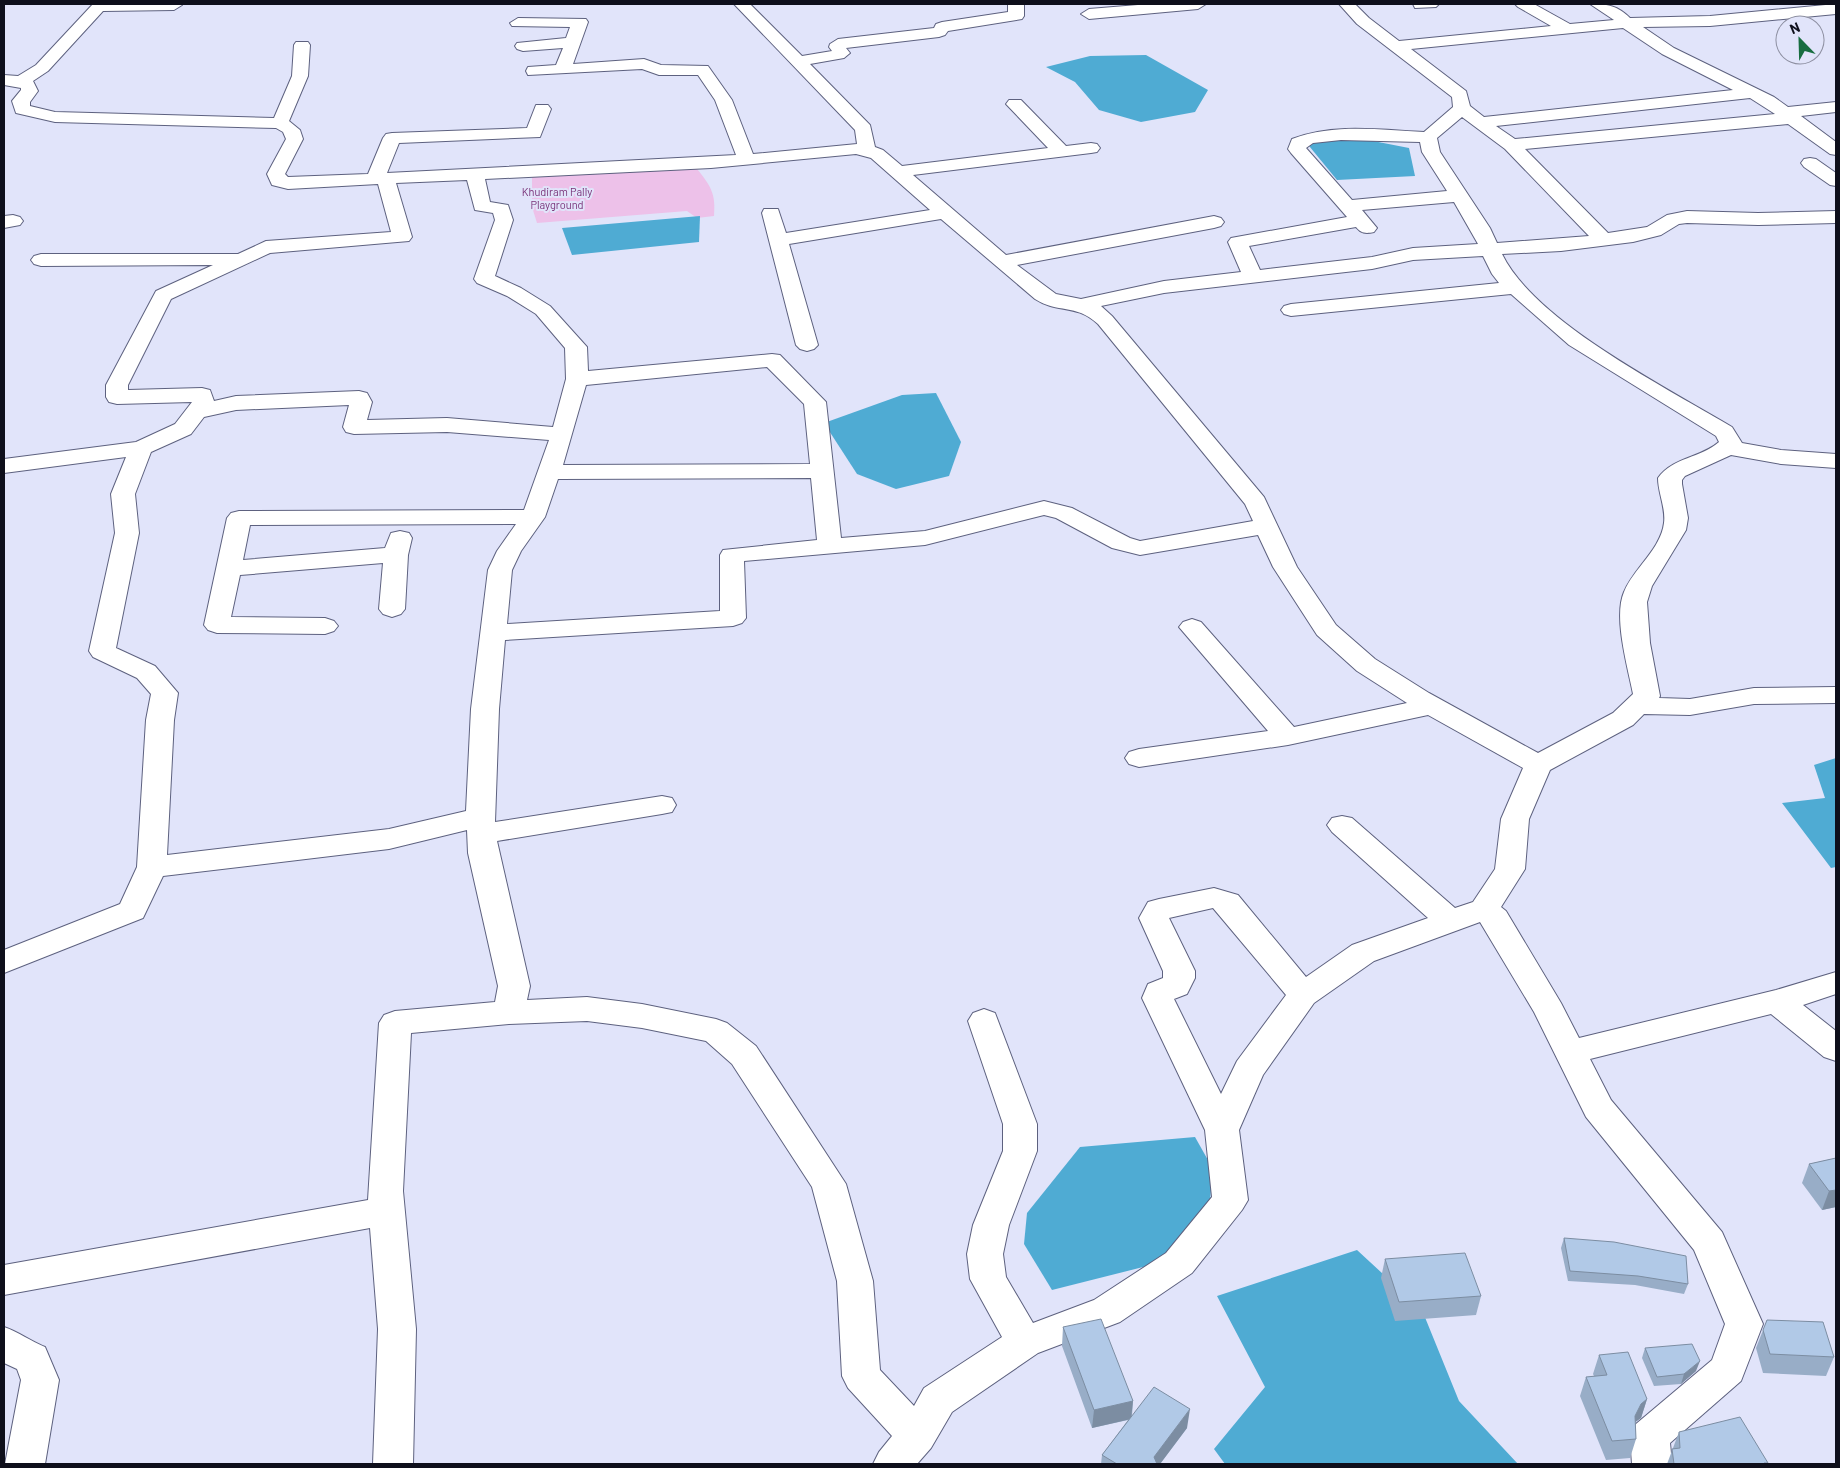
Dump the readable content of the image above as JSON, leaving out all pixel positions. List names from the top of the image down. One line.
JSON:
{"parks":["Khudiram Pally Playground"],"north":"top left"}
